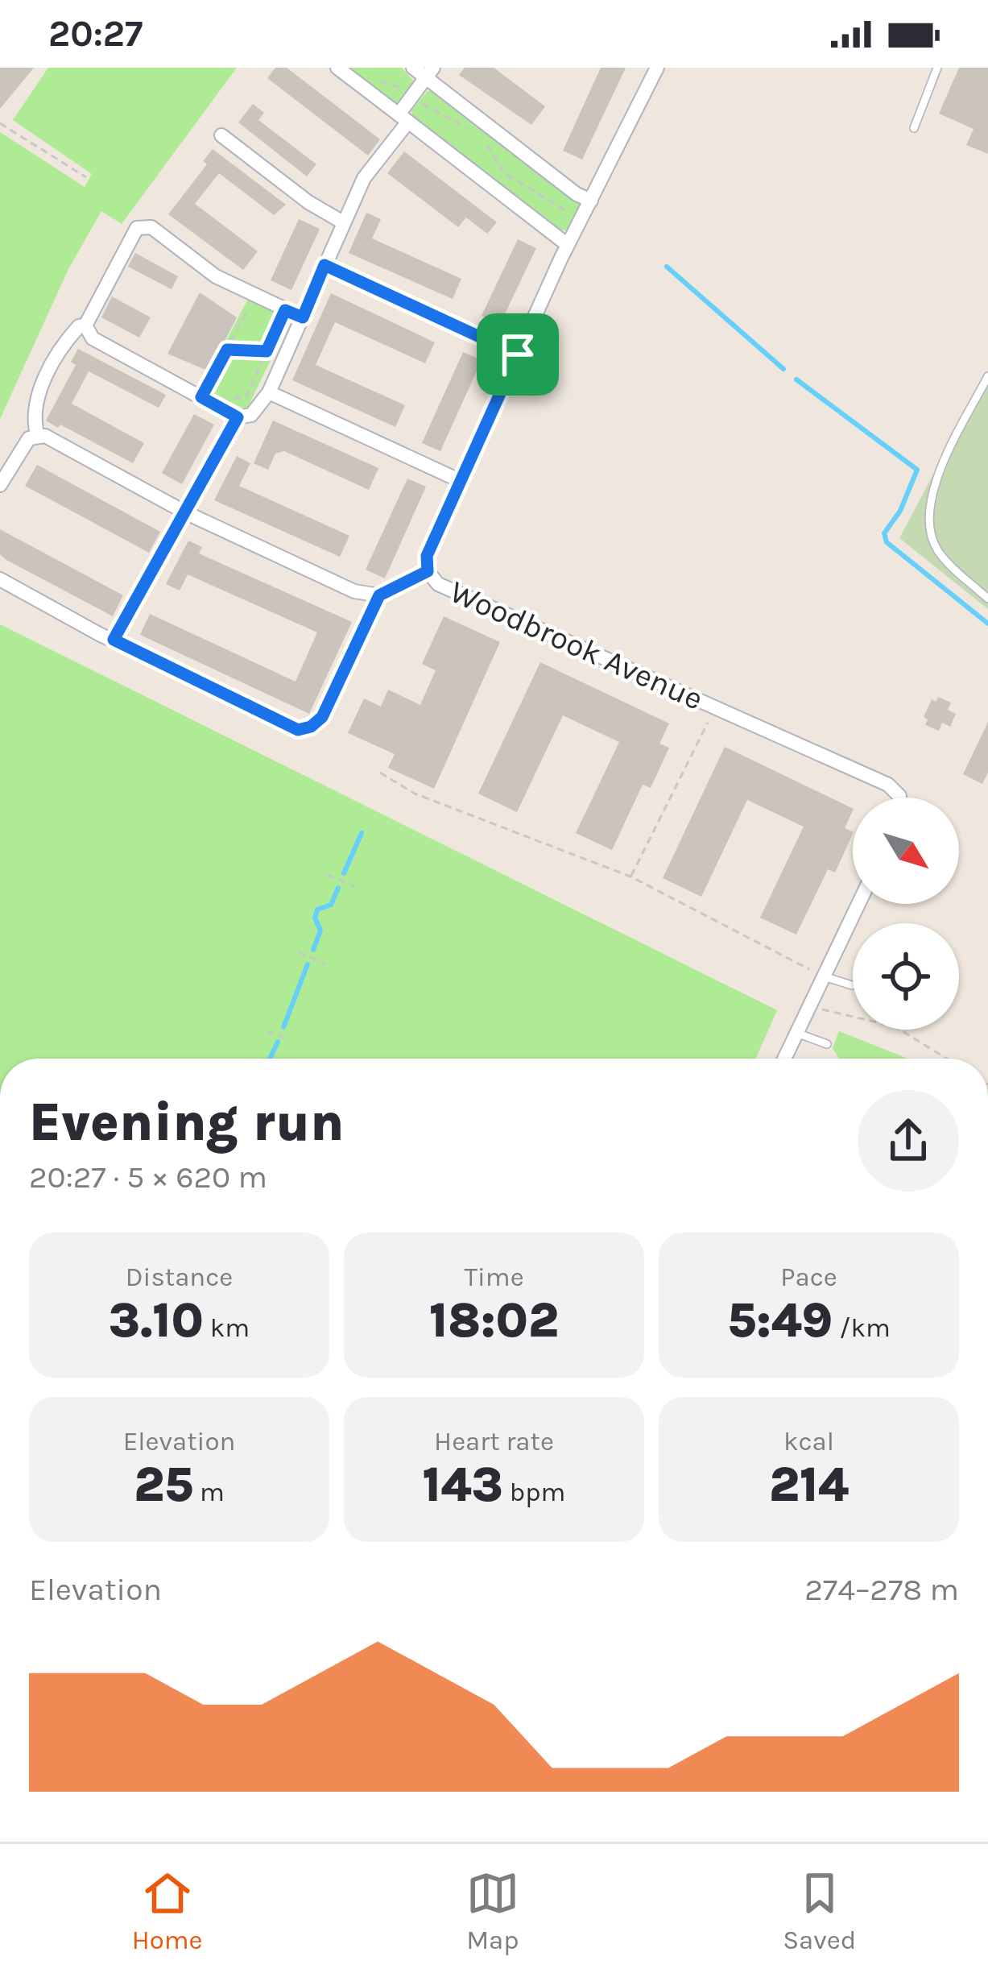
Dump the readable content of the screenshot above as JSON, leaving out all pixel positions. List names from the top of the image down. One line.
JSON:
{"streets":{"street":["Woodbrook Avenue"]},"north":"bottom right","page":{"status":"20:27","heading":["Evening run","20:27 · 5 × 620 m"],"stats":[["Distance","3.10 km"],["Time","18:02"],["Pace","5:49 /km"],["Elevation","25 m"],["Heart rate","143 bpm"],["kcal","214"]],"chart":["Elevation","274–278 m"],"tabs":["Home","Map","Saved"]}}
